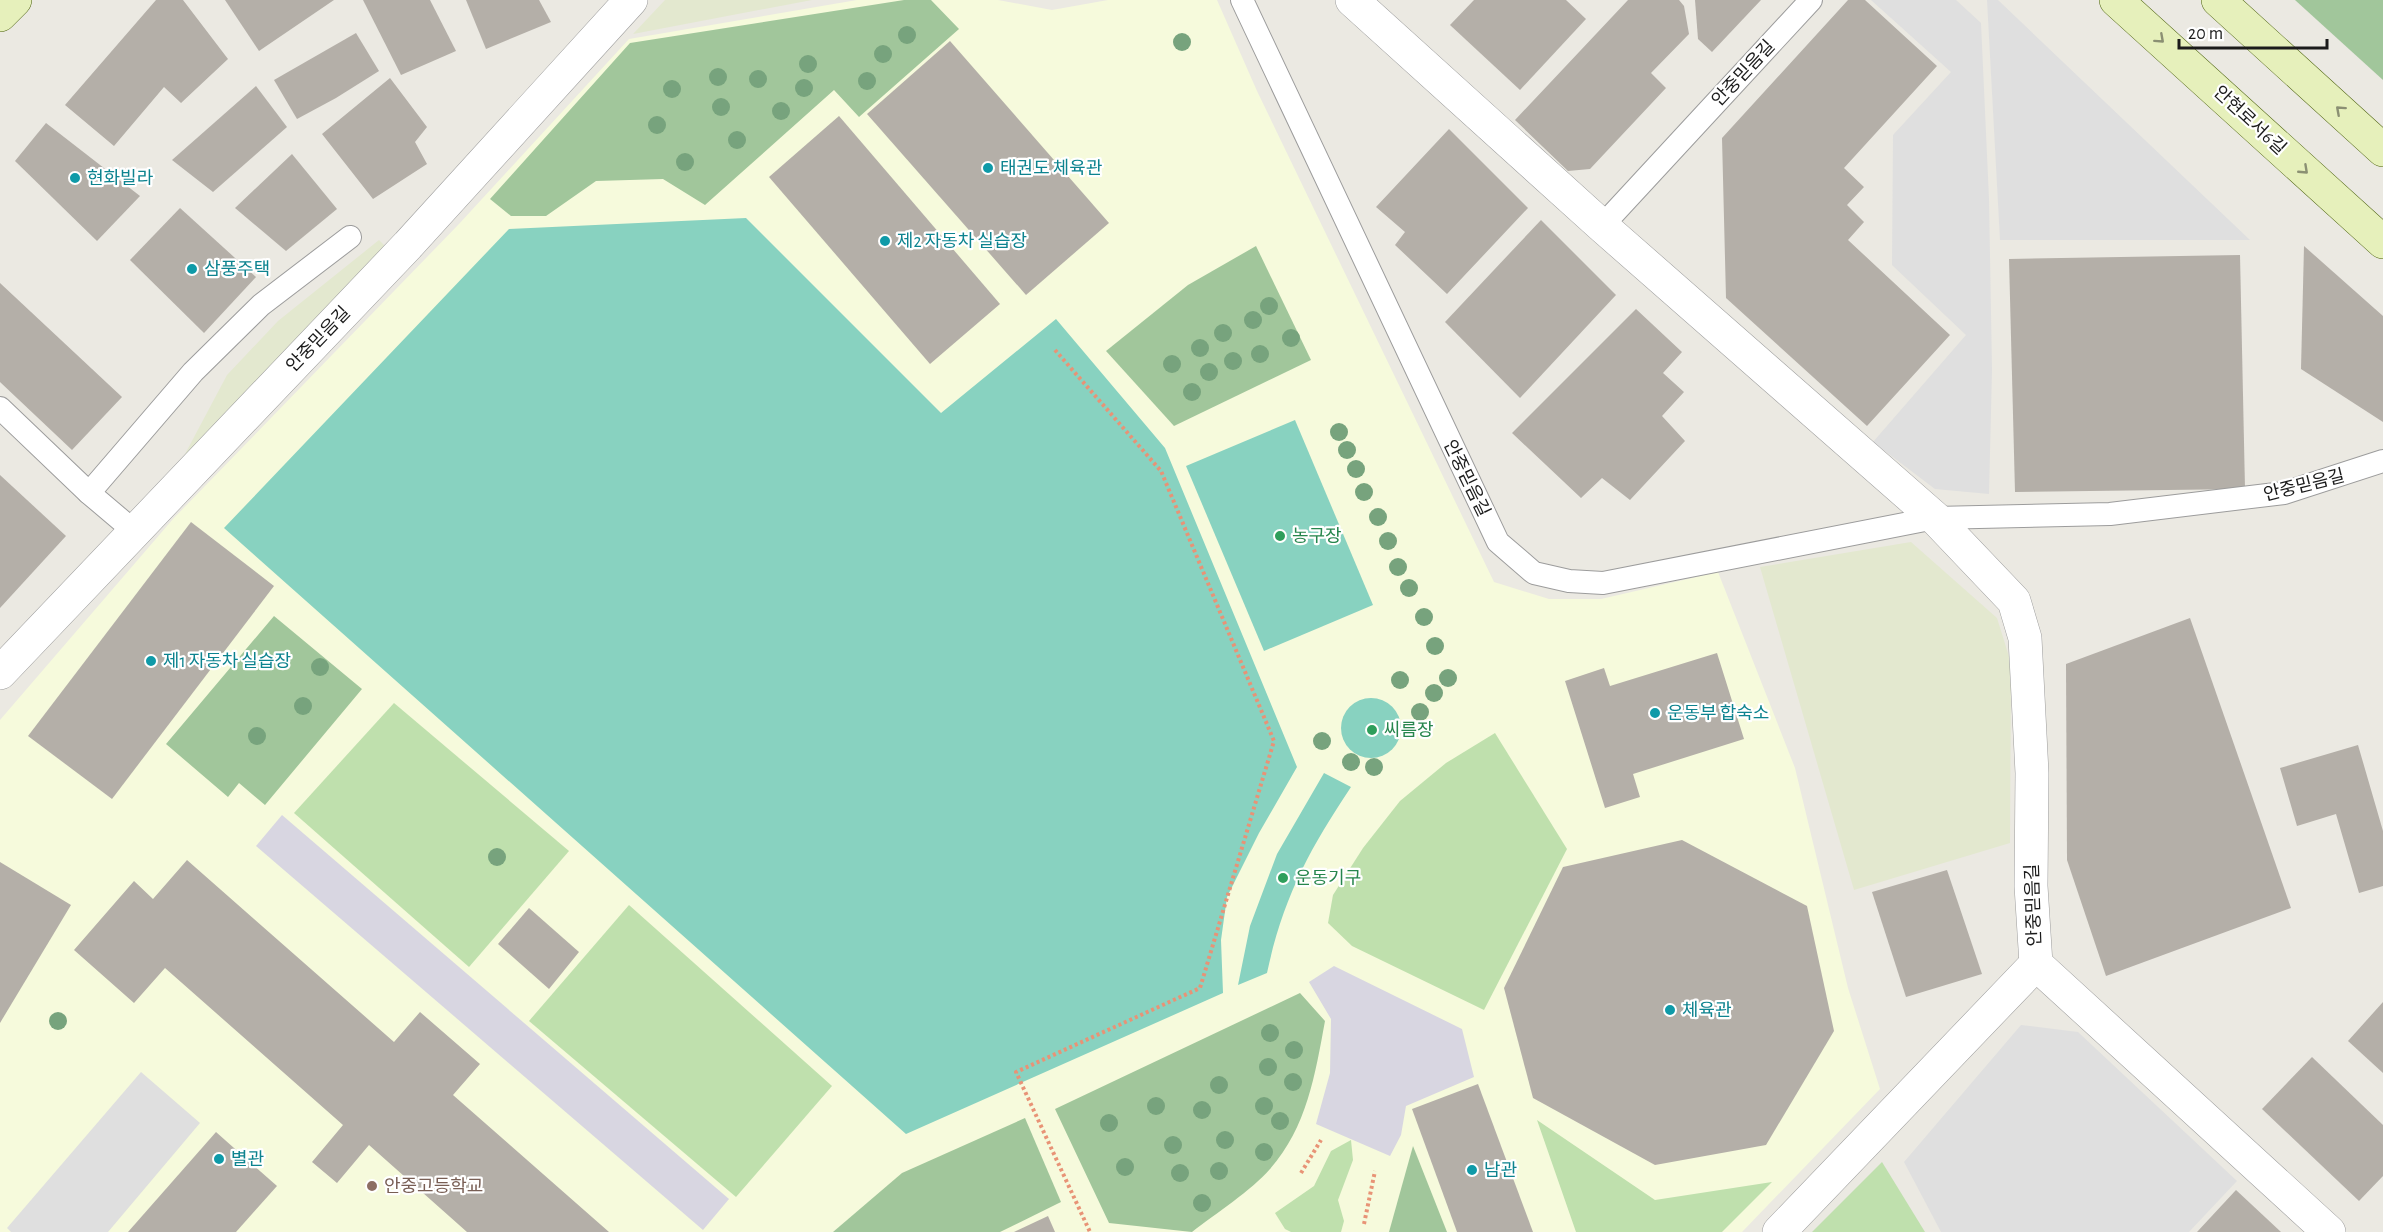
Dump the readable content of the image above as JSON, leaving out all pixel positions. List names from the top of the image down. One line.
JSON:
{"streets":{"street":["안중믿음길","안현로서6길"]},"places":["태권도 체육관","현화빌라","제2 자동차 실습장","삼풍주택","농구장","제1 자동차 실습장","운동부 합숙소","씨름장","운동기구","체육관","별관","남관","안중고등학교"],"scale_bar":"20 m"}
